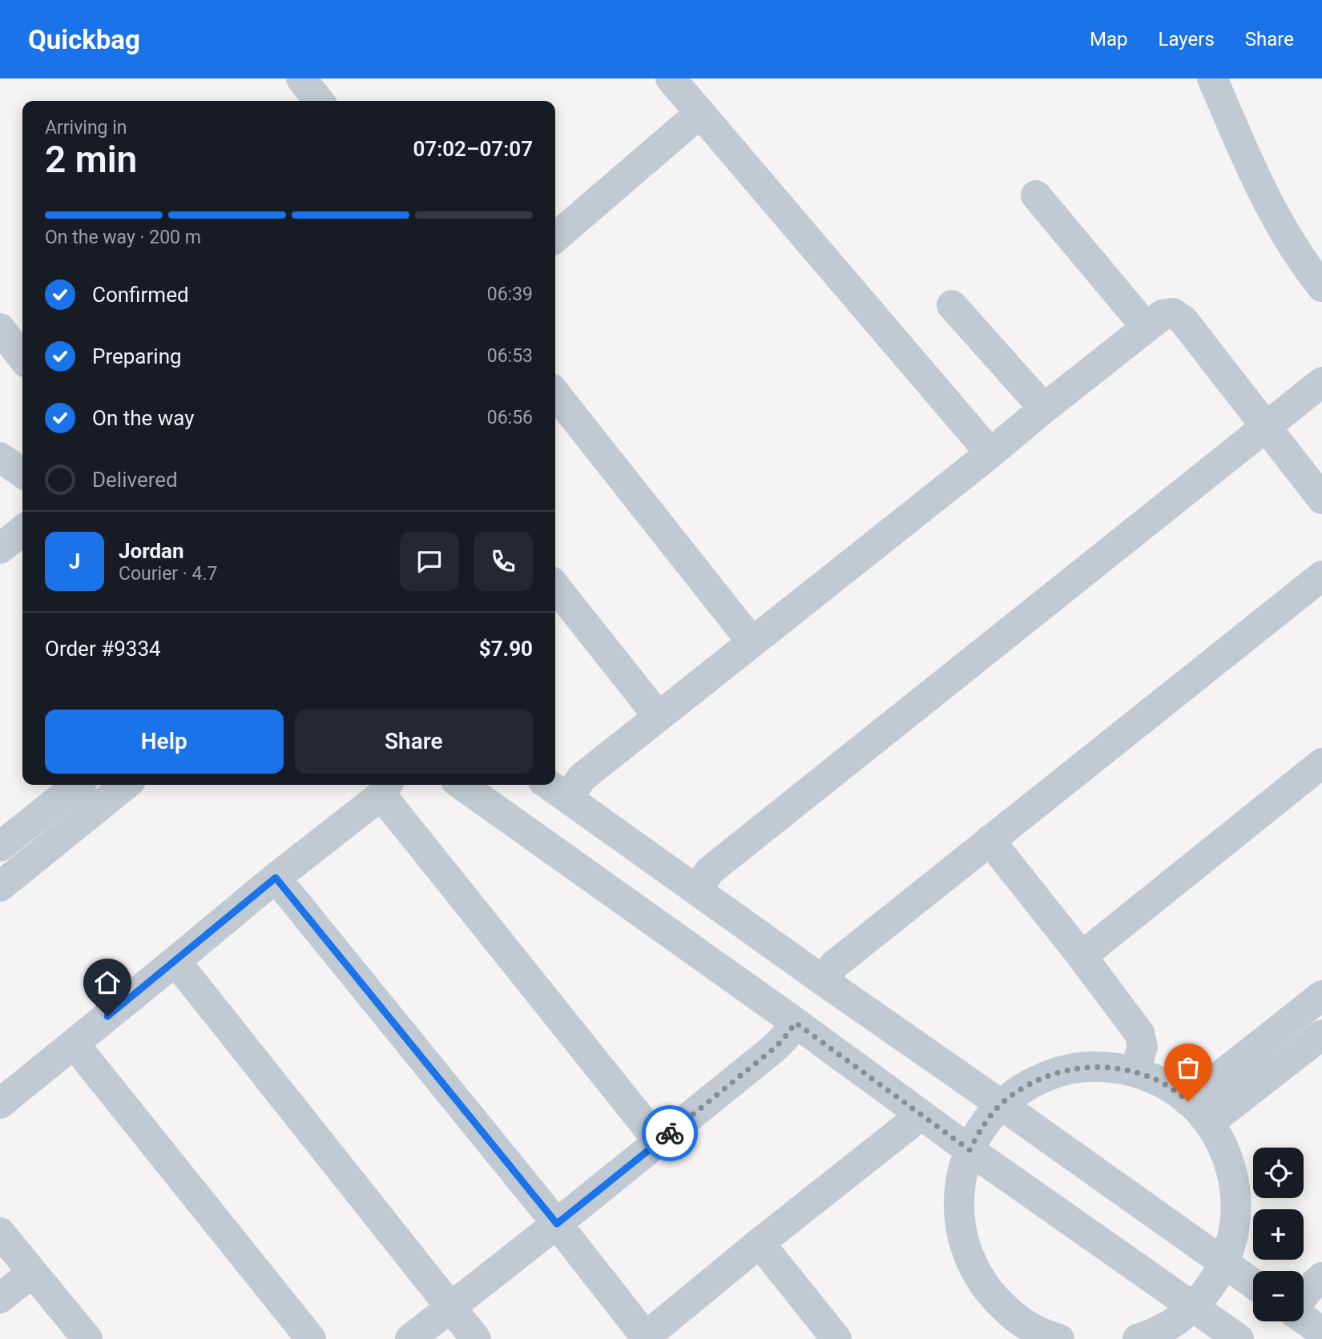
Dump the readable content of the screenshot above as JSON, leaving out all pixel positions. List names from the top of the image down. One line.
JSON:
{"page":{"header":"Quickbag","nav":["Map","Layers","Share"],"heading":["2 min","Arriving in","07:02–07:07"],"panel":["Jordan","Courier · 4.7","Order #9334","$7.90"],"bar":"On the way · 200 m","list":[["Confirmed","06:39"],["Preparing","06:53"],["On the way","06:56"],"Delivered"],"round":"J","buttons":["Help","Share"],"map_buttons":["+","−"]}}
